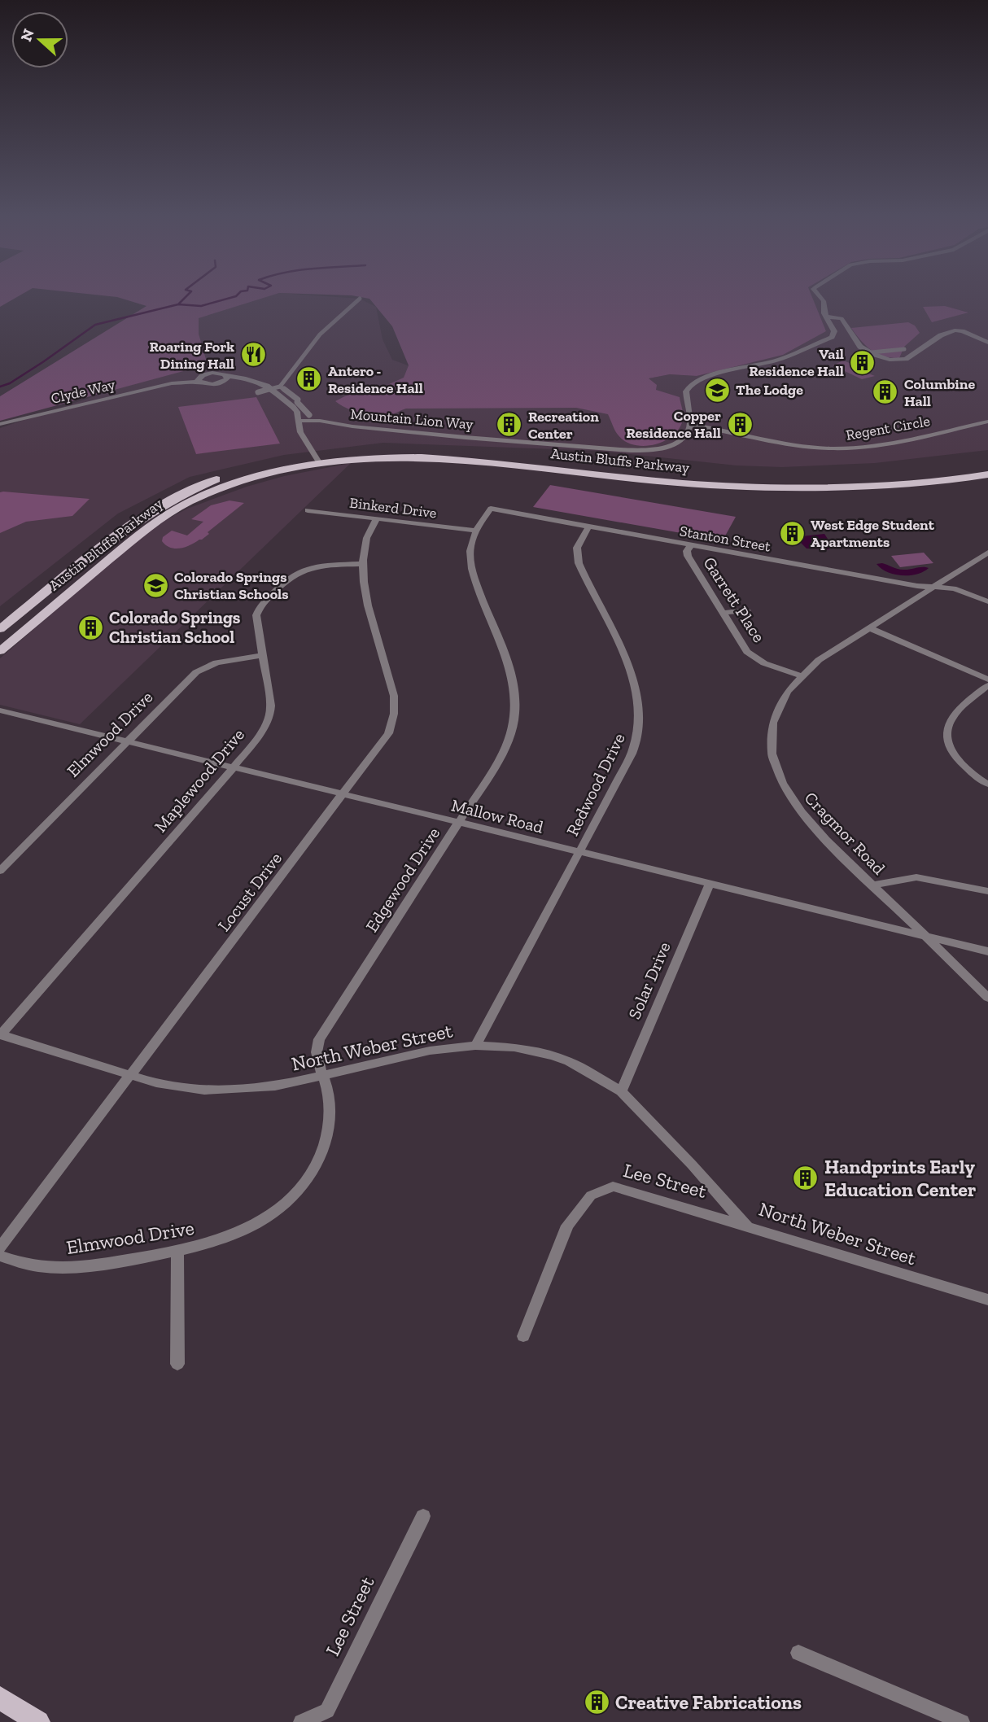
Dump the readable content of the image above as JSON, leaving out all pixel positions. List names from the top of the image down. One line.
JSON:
{"streets":{"main road":["Austin Bluffs Parkway"],"street":["Clyde Way","Mountain Lion Way","Regent Circle","Binkerd Drive","Stanton Street","Garrett Place","Elmwood Drive","Maplewood Drive","Redwood Drive","Mallow Road","Cragmor Road","Edgewood Drive","Locust Drive","Solar Drive","North Weber Street","Lee Street"]},"crossings":[["Clyde Way","Mountain Lion Way"],["Clyde Way","Austin Bluffs Parkway"],["Mountain Lion Way","Regent Circle"],["Binkerd Drive","Edgewood Drive"],["Binkerd Drive","Locust Drive"],["Stanton Street","Garrett Place"],["Stanton Street","Redwood Drive"],["Stanton Street","Cragmor Road"],["Stanton Street","Edgewood Drive"],["Garrett Place","Cragmor Road"],["Elmwood Drive","Maplewood Drive"],["Elmwood Drive","Mallow Road"],["Elmwood Drive","Edgewood Drive"],["Elmwood Drive","North Weber Street"],["Maplewood Drive","Mallow Road"],["Maplewood Drive","Locust Drive"],["Maplewood Drive","North Weber Street"],["Redwood Drive","Mallow Road"],["Redwood Drive","North Weber Street"],["Mallow Road","Cragmor Road"],["Mallow Road","Edgewood Drive"],["Mallow Road","Locust Drive"],["Mallow Road","Solar Drive"],["Edgewood Drive","North Weber Street"],["Locust Drive","North Weber Street"],["Solar Drive","North Weber Street"],["North Weber Street","Lee Street"]],"places":{"restaurant":["Roaring Fork Dining Hall"],"building":["Vail Residence Hall","Antero - Residence Hall","Columbine Hall","Copper Residence Hall","Recreation Center","West Edge Student Apartments","Colorado Springs Christian School","Handprints Early Education Center","Creative Fabrications"],"school or university":["The Lodge","Colorado Springs Christian Schools"]},"north":"left"}
